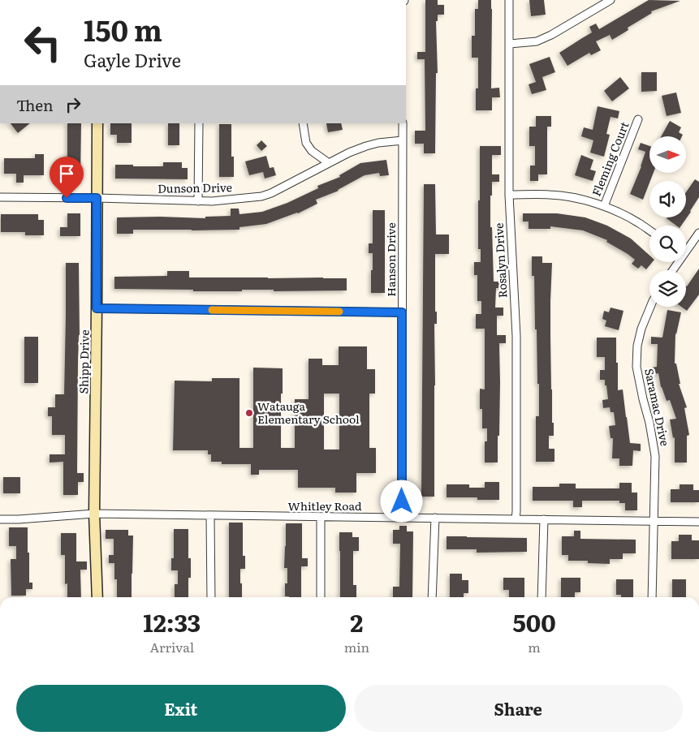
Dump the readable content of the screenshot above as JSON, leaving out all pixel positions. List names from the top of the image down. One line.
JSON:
{"streets":{"street":["Fleming Court","Dunson Drive","Hanson Drive","Rosalyn Drive","Shipp Drive","Saramac Drive","Whitley Road"]},"crossings":[["Dunson Drive","Hanson Drive"],["Dunson Drive","Shipp Drive"],["Hanson Drive","Whitley Road"],["Rosalyn Drive","Whitley Road"],["Shipp Drive","Whitley Road"],["Saramac Drive","Whitley Road"]],"places":["Watauga Elementary School"],"north":"right","page":{"turn":["150 m","Gayle Drive"],"then":"Then","eta":["12:33","Arrival","2","min","500","m"],"buttons":["Exit","Share"]}}
